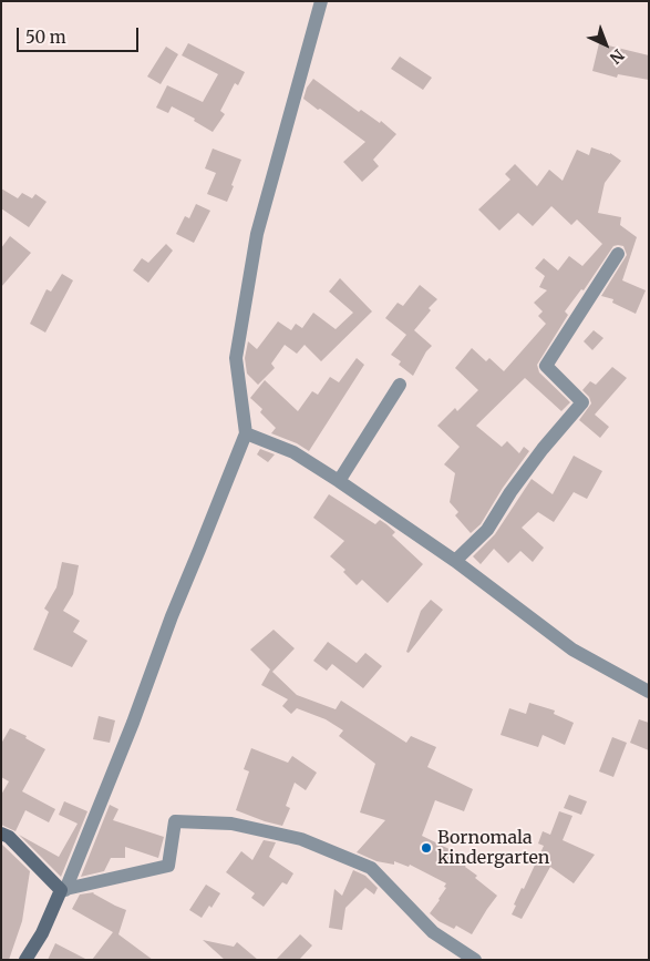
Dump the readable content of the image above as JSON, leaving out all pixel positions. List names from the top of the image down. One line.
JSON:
{"places":["Bornomala kindergarten"],"scale_bar":"50 m","north":"bottom right"}
